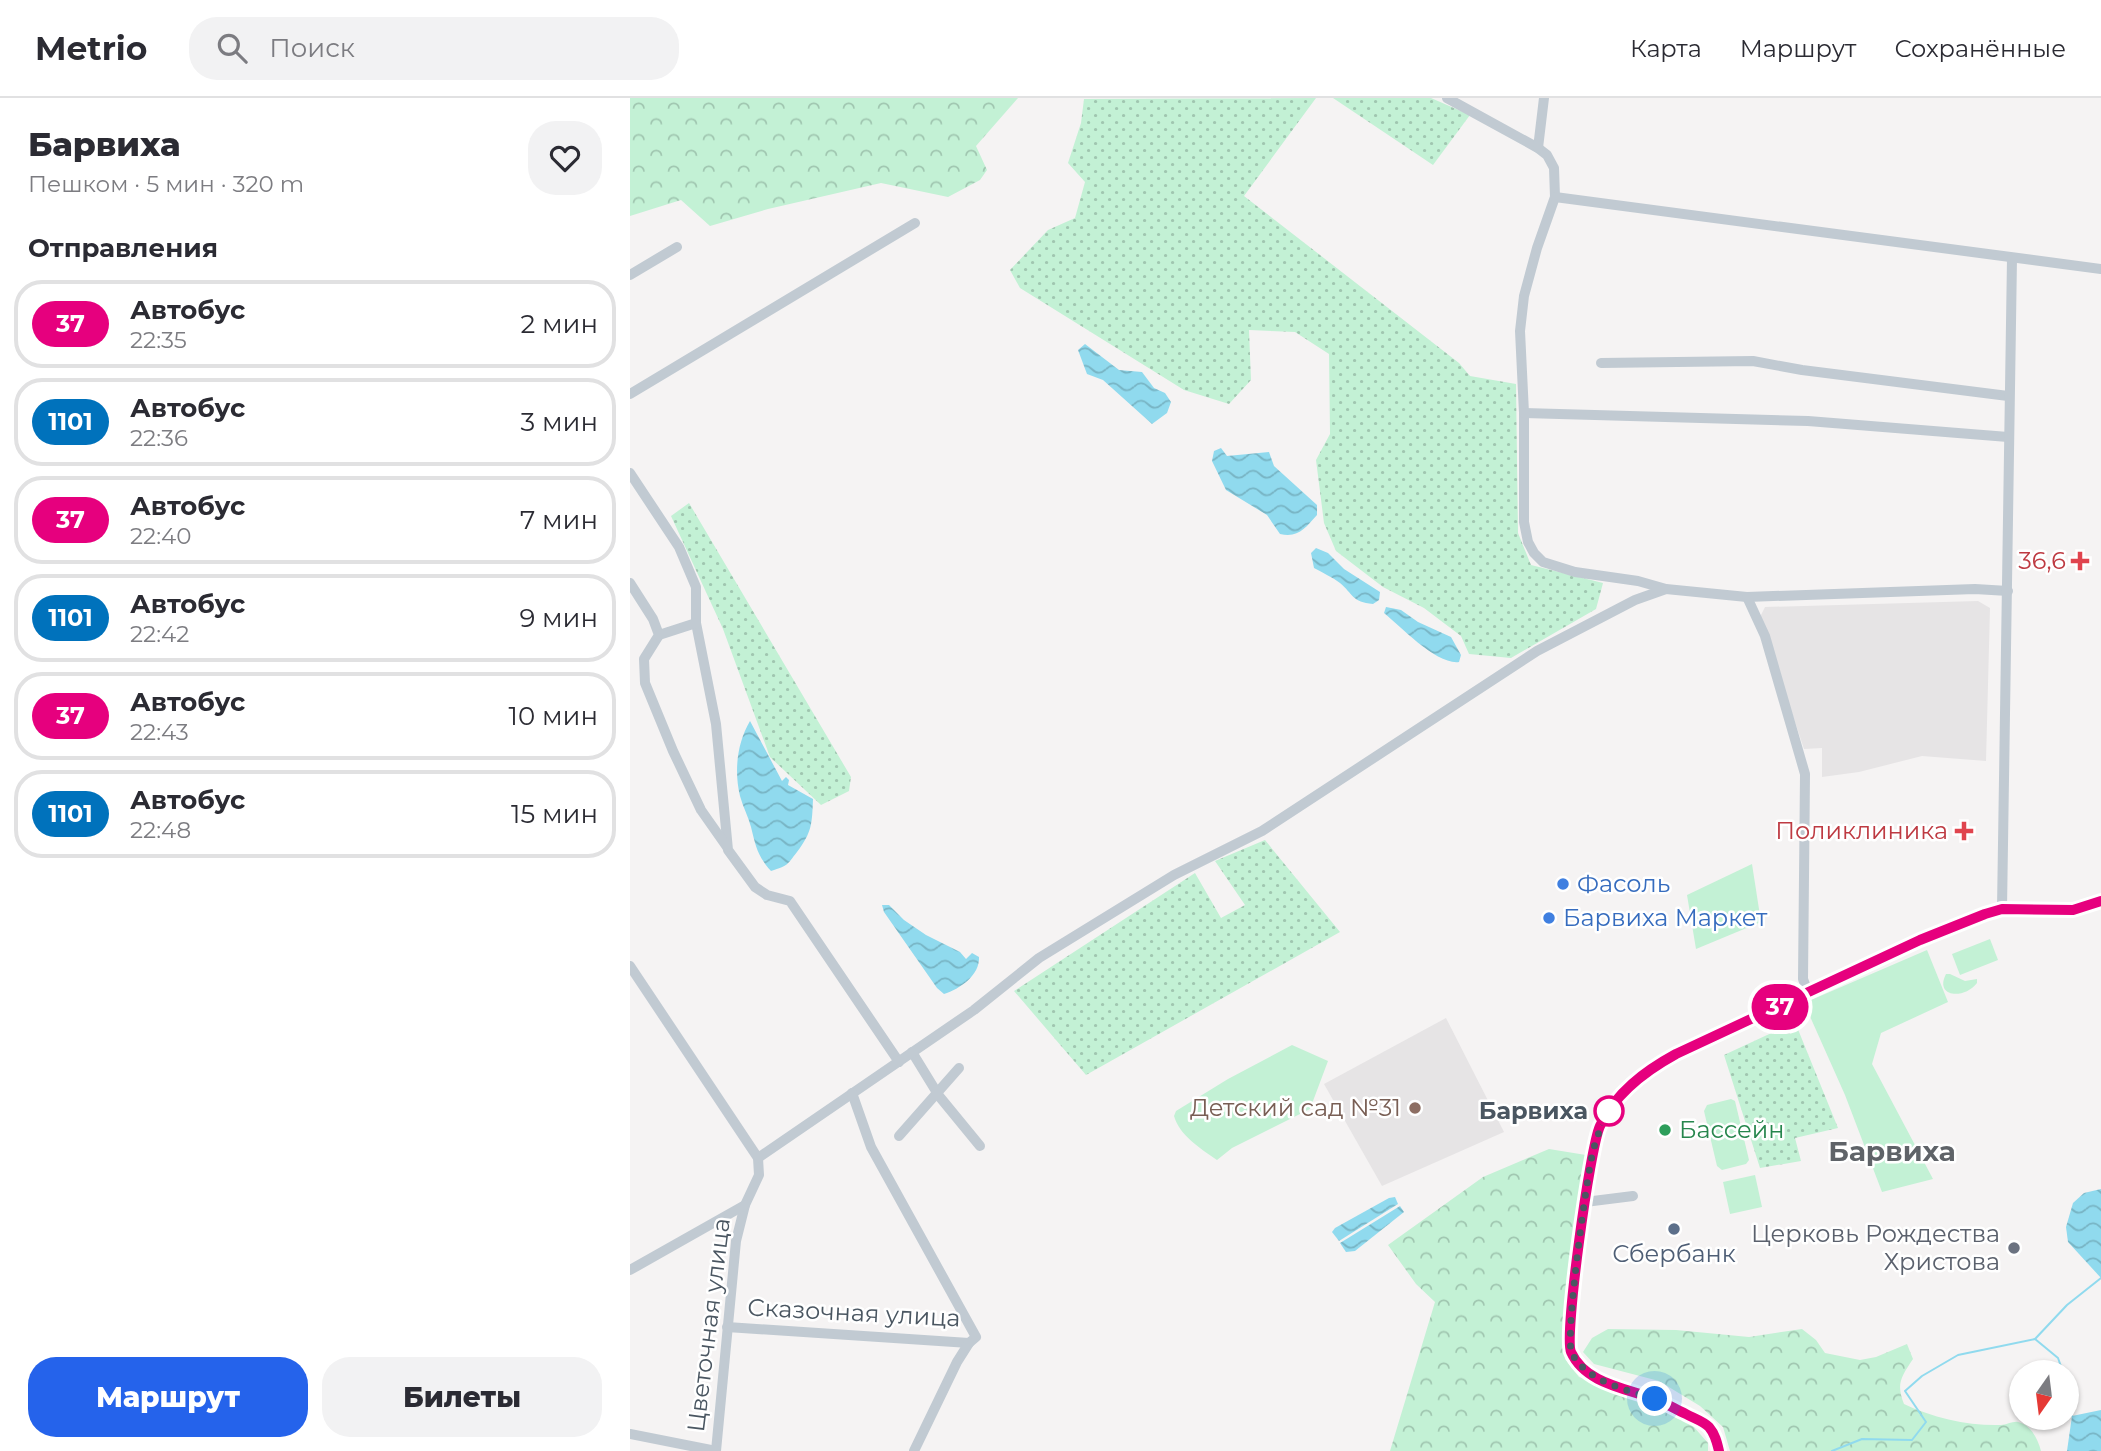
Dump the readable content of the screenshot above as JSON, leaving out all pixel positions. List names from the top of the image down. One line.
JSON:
{"streets":{"street":["Сказочная улица","Цветочная улица"]},"crossings":[["Сказочная улица","Цветочная улица"]],"districts":["Барвиха"],"places":{"health":["36,6","Поликлиника"],"other":["Фасоль","Барвиха Маркет","Детский сад №31","Барвиха","Бассейн","Сбербанк","Церковь Рождества Христова"]},"lines":["bus line 37"],"north":"bottom","page":{"header":"Metrio","search":"Поиск","nav":["Карта","Маршрут","Сохранённые"],"heading":[["Барвиха","Пешком · 5 мин · 320 m"],"Отправления"],"on_map":"37","list":[{"mark":"37","name":"Автобус","note":"22:35","value":"2 мин"},{"mark":"1101","name":"Автобус","note":"22:36","value":"3 мин"},{"mark":"37","name":"Автобус","note":"22:40","value":"7 мин"},{"mark":"1101","name":"Автобус","note":"22:42","value":"9 мин"},{"mark":"37","name":"Автобус","note":"22:43","value":"10 мин"},{"mark":"1101","name":"Автобус","note":"22:48","value":"15 мин"}],"buttons":["Маршрут","Билеты"]}}
